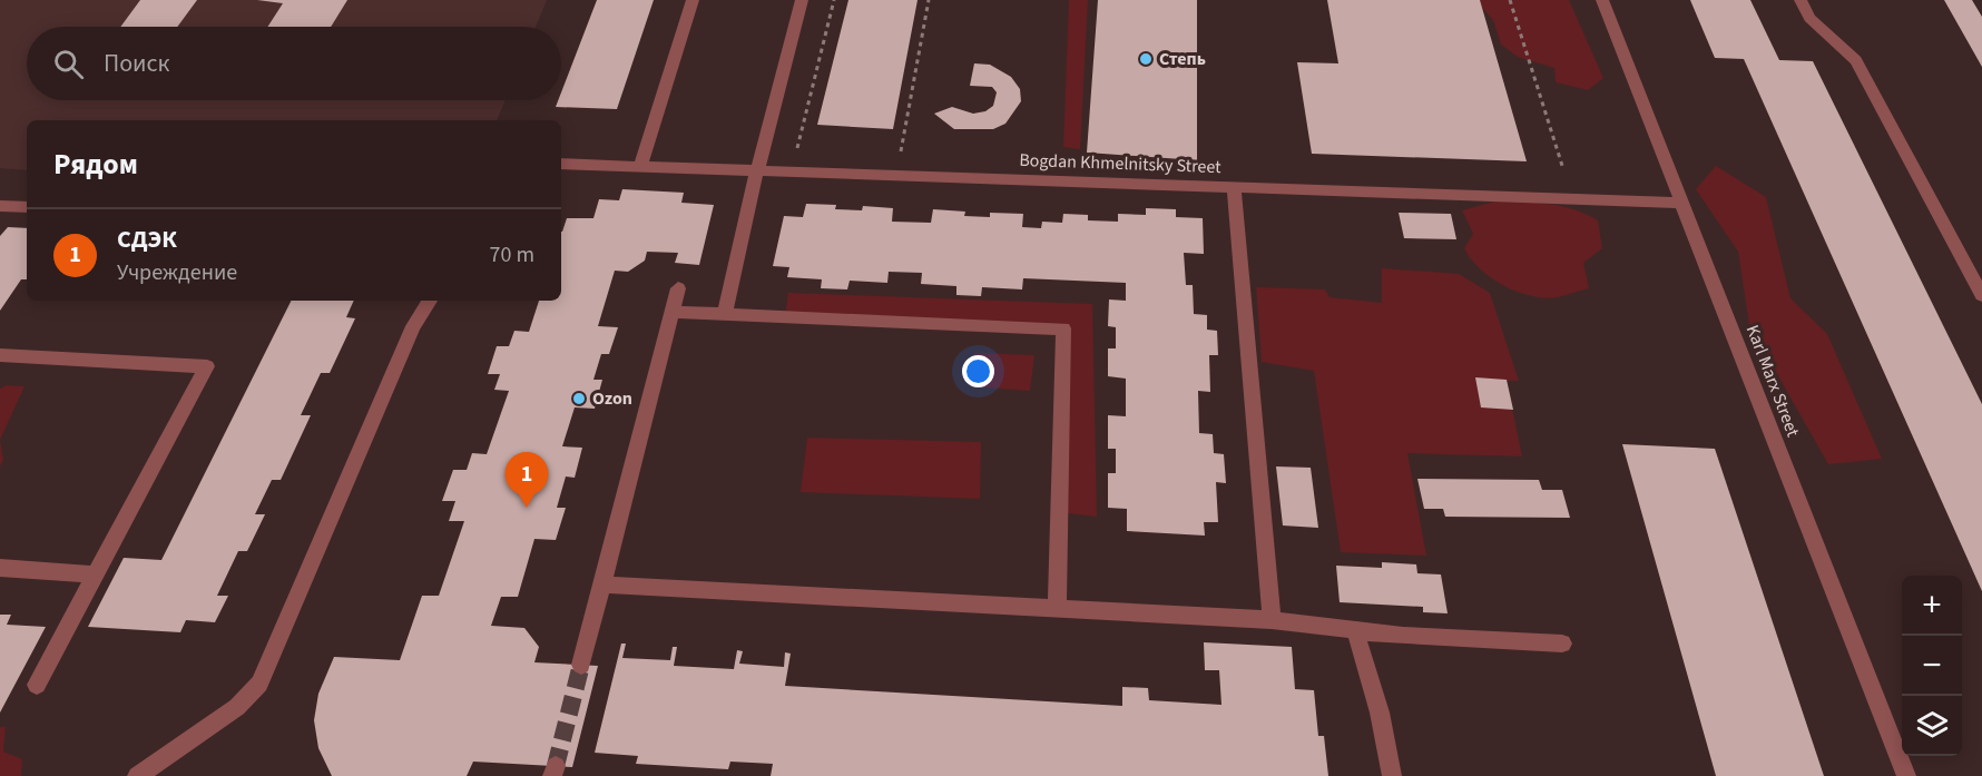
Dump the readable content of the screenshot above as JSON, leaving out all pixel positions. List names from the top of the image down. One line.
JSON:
{"streets":{"street":["Bogdan Khmelnitsky Street","Karl Marx Street"]},"crossings":[["Bogdan Khmelnitsky Street","Karl Marx Street"]],"places":["Степь","Ozon"],"page":{"search":"Поиск","heading":"Рядом","list":[{"mark":"1","name":"СДЭК","note":"Учреждение","value":"70 m"}],"pins":"1","map_buttons":["+","−"]}}
